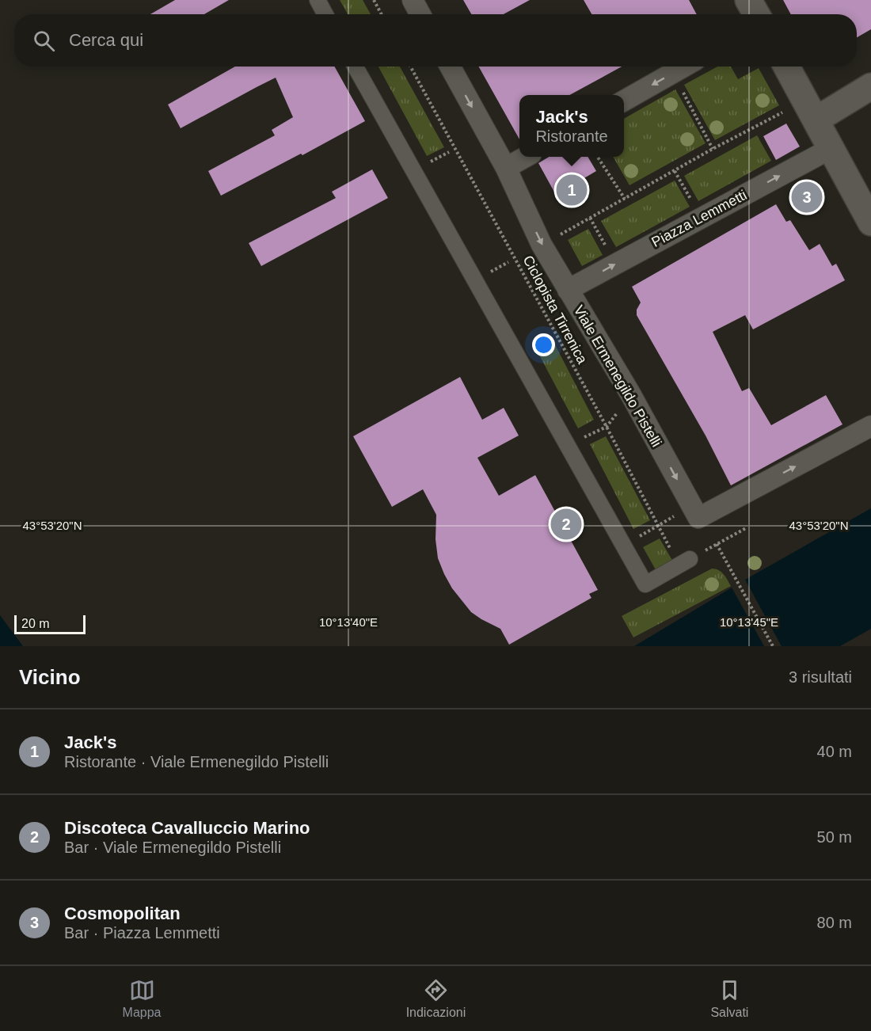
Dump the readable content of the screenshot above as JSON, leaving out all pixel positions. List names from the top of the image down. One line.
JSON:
{"streets":{"street":["Piazza Lemmetti","Viale Ermenegildo Pistelli"],"path":["Ciclopista Tirrenica"]},"crossings":[["Piazza Lemmetti","Viale Ermenegildo Pistelli"]],"scale_bar":"20 m","page":{"search":"Cerca qui","popup":["Jack's","Ristorante"],"pins":["1","3","2"],"scale":"20 m","heading":["Vicino","3 risultati"],"list":[{"mark":"1","name":"Jack's","note":"Ristorante · Viale Ermenegildo Pistelli","value":"40 m"},{"mark":"2","name":"Discoteca Cavalluccio Marino","note":"Bar · Viale Ermenegildo Pistelli","value":"50 m"},{"mark":"3","name":"Cosmopolitan","note":"Bar · Piazza Lemmetti","value":"80 m"}],"nav":["Mappa","Indicazioni","Salvati"]},"coordinates":["43°53'20\"N","10°13'40\"E","10°13'45\"E"]}
